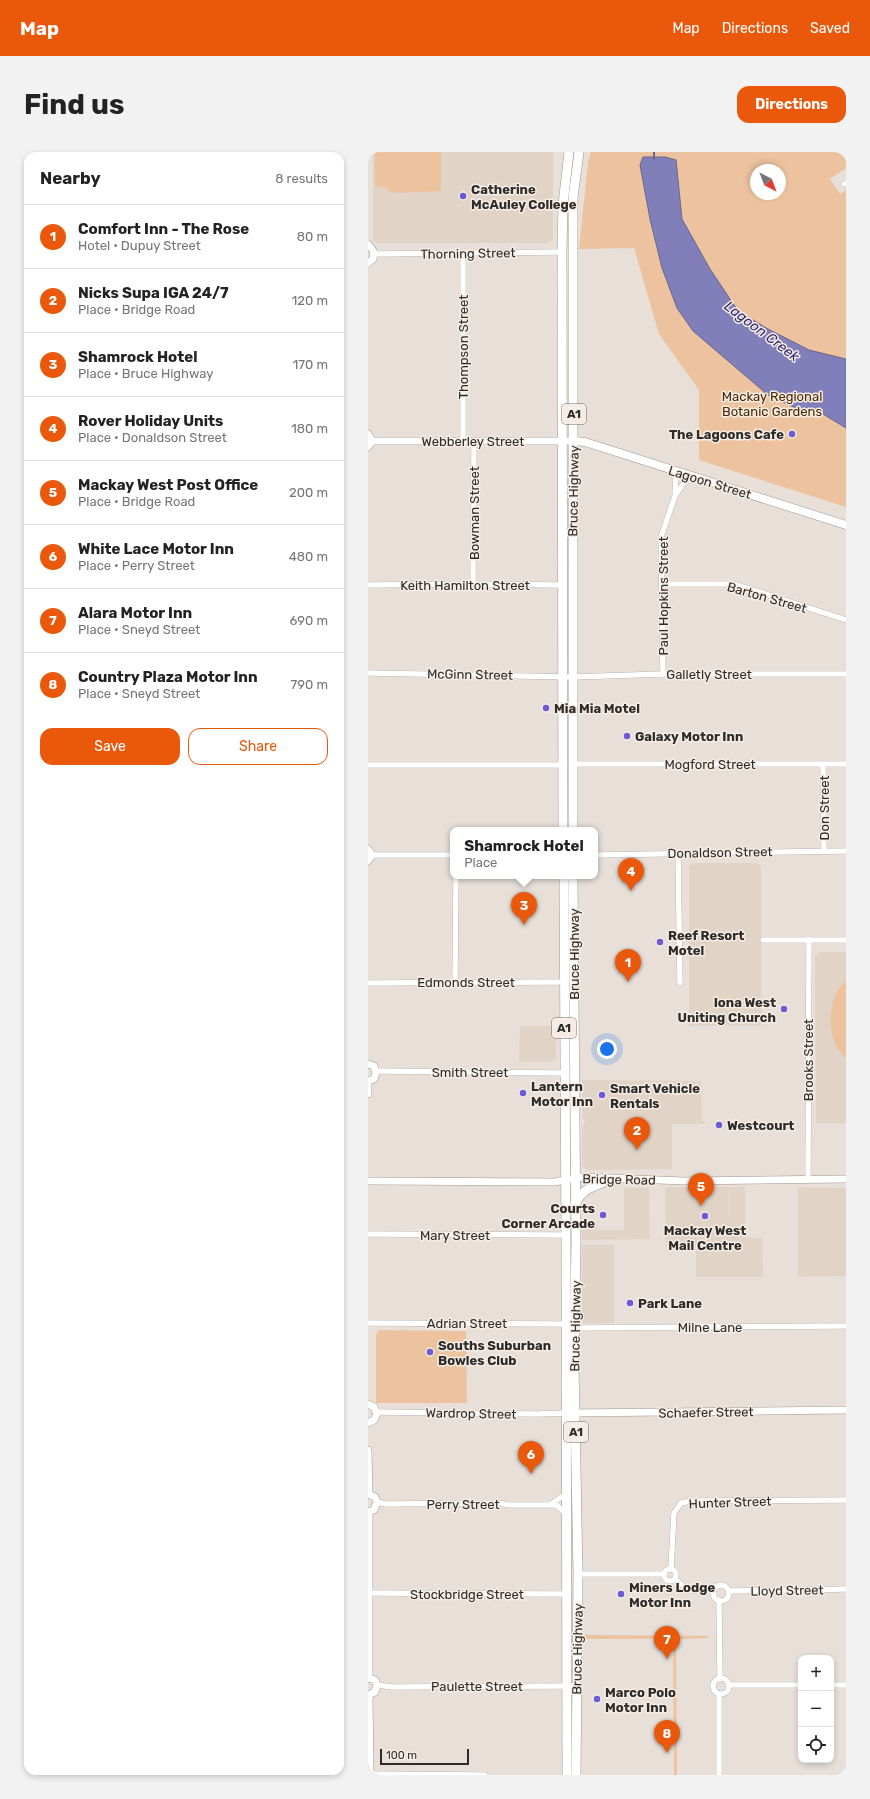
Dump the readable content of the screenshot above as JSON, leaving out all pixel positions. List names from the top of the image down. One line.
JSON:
{"streets":{"highway":["A1","Bruce Highway"],"main road":["Lagoon Street"],"street":["Thorning Street","Thompson Street","Webberley Street","Bowman Street","Keith Hamilton Street","Paul Hopkins Street","Barton Street","McGinn Street","Galletly Street","Mogford Street","Don Street","Donaldson Street","Edmonds Street","Brooks Street","Smith Street","Bridge Road","Mary Street","Adrian Street","Milne Lane","Schaefer Street","Wardrop Street","Hunter Street","Perry Street","Lloyd Street","Stockbridge Street","Paulette Street"]},"crossings":[["Thorning Street","Thompson Street"],["Thorning Street","Bruce Highway"],["Thompson Street","Webberley Street"],["Webberley Street","Lagoon Street"],["Webberley Street","Bruce Highway"],["Webberley Street","Bowman Street"],["Lagoon Street","Bruce Highway"],["Lagoon Street","Paul Hopkins Street"],["Bruce Highway","Keith Hamilton Street"],["Bruce Highway","McGinn Street"],["Bruce Highway","Galletly Street"],["Bruce Highway","Mogford Street"],["Bruce Highway","Edmonds Street"],["Bruce Highway","Smith Street"],["Bruce Highway","Bridge Road"],["Bruce Highway","Mary Street"],["Bruce Highway","Adrian Street"],["Bruce Highway","Milne Lane"],["Bruce Highway","Schaefer Street"],["Bruce Highway","Wardrop Street"],["Bruce Highway","Perry Street"],["Bruce Highway","Stockbridge Street"],["Bruce Highway","Paulette Street"],["Bowman Street","Keith Hamilton Street"],["Paul Hopkins Street","Barton Street"],["Paul Hopkins Street","Galletly Street"],["McGinn Street","Galletly Street"],["Mogford Street","Don Street"],["Don Street","Donaldson Street"],["Brooks Street","Bridge Road"],["Schaefer Street","Wardrop Street"]],"water":["Lagoon Creek"],"parks":["Mackay Regional Botanic Gardens"],"places":["Catherine McAuley College","The Lagoons Cafe","Mia Mia Motel","Galaxy Motor Inn","Reef Resort Motel","Iona West Uniting Church","Lantern Motor Inn","Smart Vehicle Rentals","Westcourt","Courts Corner Arcade","Mackay West Mail Centre","Park Lane","Souths Suburban Bowles Club","Miners Lodge Motor Inn","Marco Polo Motor Inn"],"scale_bar":"100 m","north":"bottom right","page":{"header":"Map","nav":["Map","Directions","Saved"],"buttons":["Directions",["Save","Share"]],"title":"Find us","heading":["Nearby","8 results"],"list":[{"mark":"1","name":"Comfort Inn - The Rose","note":"Hotel · Dupuy Street","value":"80 m"},{"mark":"2","name":"Nicks Supa IGA 24/7","note":"Place · Bridge Road","value":"120 m"},{"mark":"3","name":"Shamrock Hotel","note":"Place · Bruce Highway","value":"170 m"},{"mark":"4","name":"Rover Holiday Units","note":"Place · Donaldson Street","value":"180 m"},{"mark":"5","name":"Mackay West Post Office","note":"Place · Bridge Road","value":"200 m"},{"mark":"6","name":"White Lace Motor Inn","note":"Place · Perry Street","value":"480 m"},{"mark":"7","name":"Alara Motor Inn","note":"Place · Sneyd Street","value":"690 m"},{"mark":"8","name":"Country Plaza Motor Inn","note":"Place · Sneyd Street","value":"790 m"}],"popup":["Shamrock Hotel","Place"],"pins":["4","3","1","2","5","6","7","8"],"map_buttons":["+","−"],"scale":"100 m"}}
